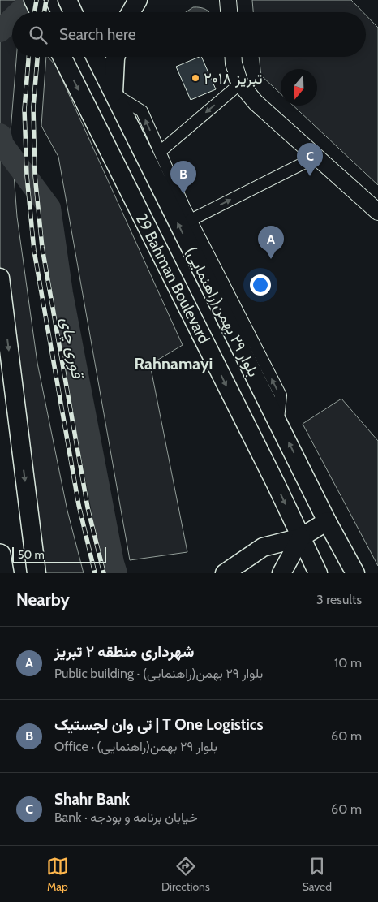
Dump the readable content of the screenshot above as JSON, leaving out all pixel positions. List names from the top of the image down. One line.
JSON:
{"streets":{"main road":["29 Bahman Boulevard","بلوار ٢٩ بهمن(راهنمایی)"]},"one_way":["29 Bahman Boulevard","بلوار ٢٩ بهمن(راهنمایی)"],"districts":["Rahnamayi"],"water":["قوری چای"],"places":["تبریز ۲۰۱۸"],"scale_bar":"50 m","north":"bottom","page":{"search":"Search here","pins":["C","B","A"],"scale":"50 m","heading":["Nearby","3 results"],"list":[{"mark":"A","name":"شهرداری منطقه ۲ تبریز","note":"Public building · بلوار ٢٩ بهمن(راهنمایی)","value":"10 m"},{"mark":"B","name":"تی وان لجستیک | T One Logistics","note":"Office · بلوار ٢٩ بهمن(راهنمایی)","value":"60 m"},{"mark":"C","name":"Shahr Bank","note":"Bank · خیابان برنامه و بودجه","value":"60 m"}],"nav":["Map","Directions","Saved"]}}
